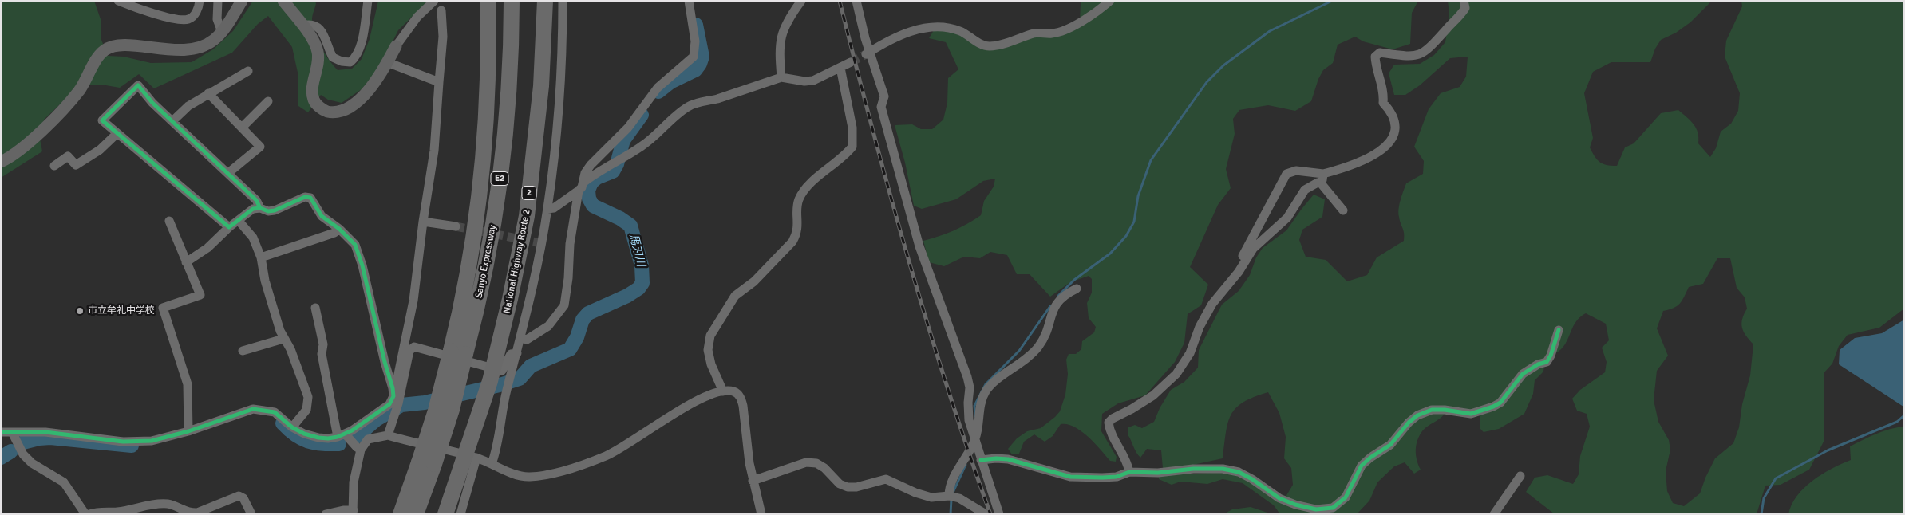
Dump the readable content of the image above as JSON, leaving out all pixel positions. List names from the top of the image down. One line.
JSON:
{"streets":{"highway":["E2","2","Sanyo Expressway","National Highway Route 2"]},"water":["馬刃川"],"places":["市立牟礼中学校"]}
